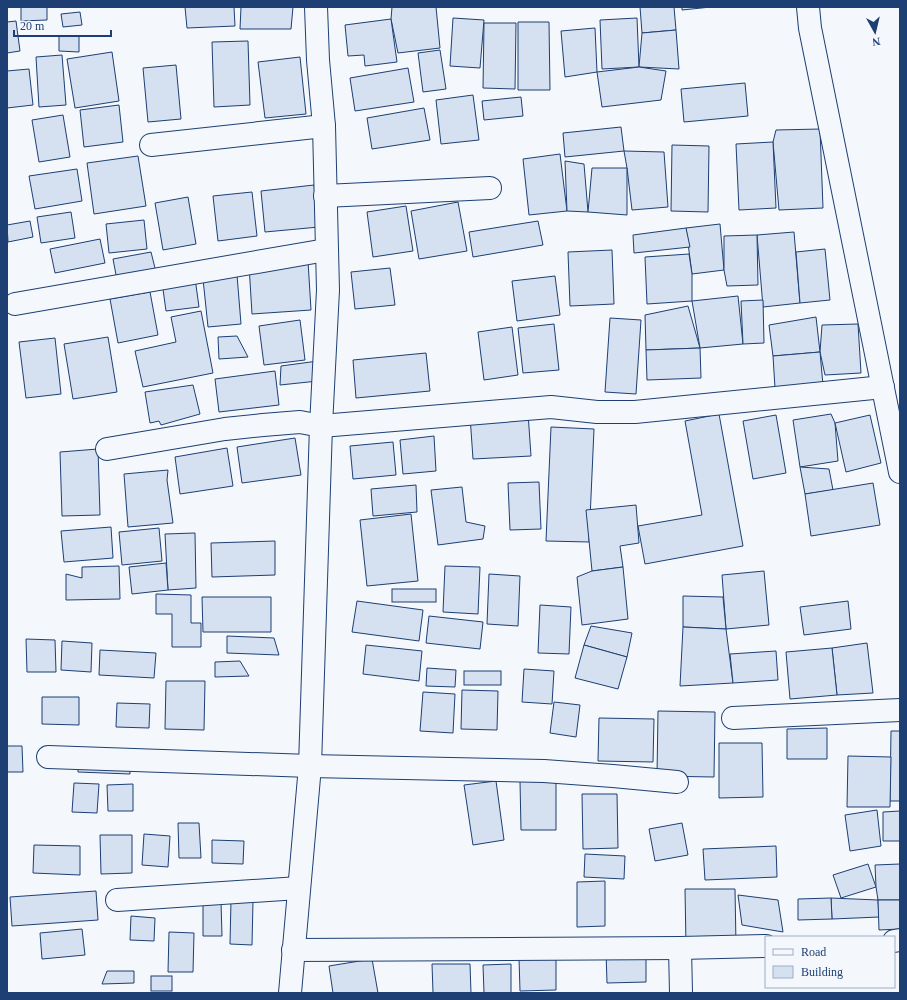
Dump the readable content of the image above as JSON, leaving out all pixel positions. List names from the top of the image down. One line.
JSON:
{"legend":["Road","Building"],"scale_bar":"20 m","north":"bottom"}
